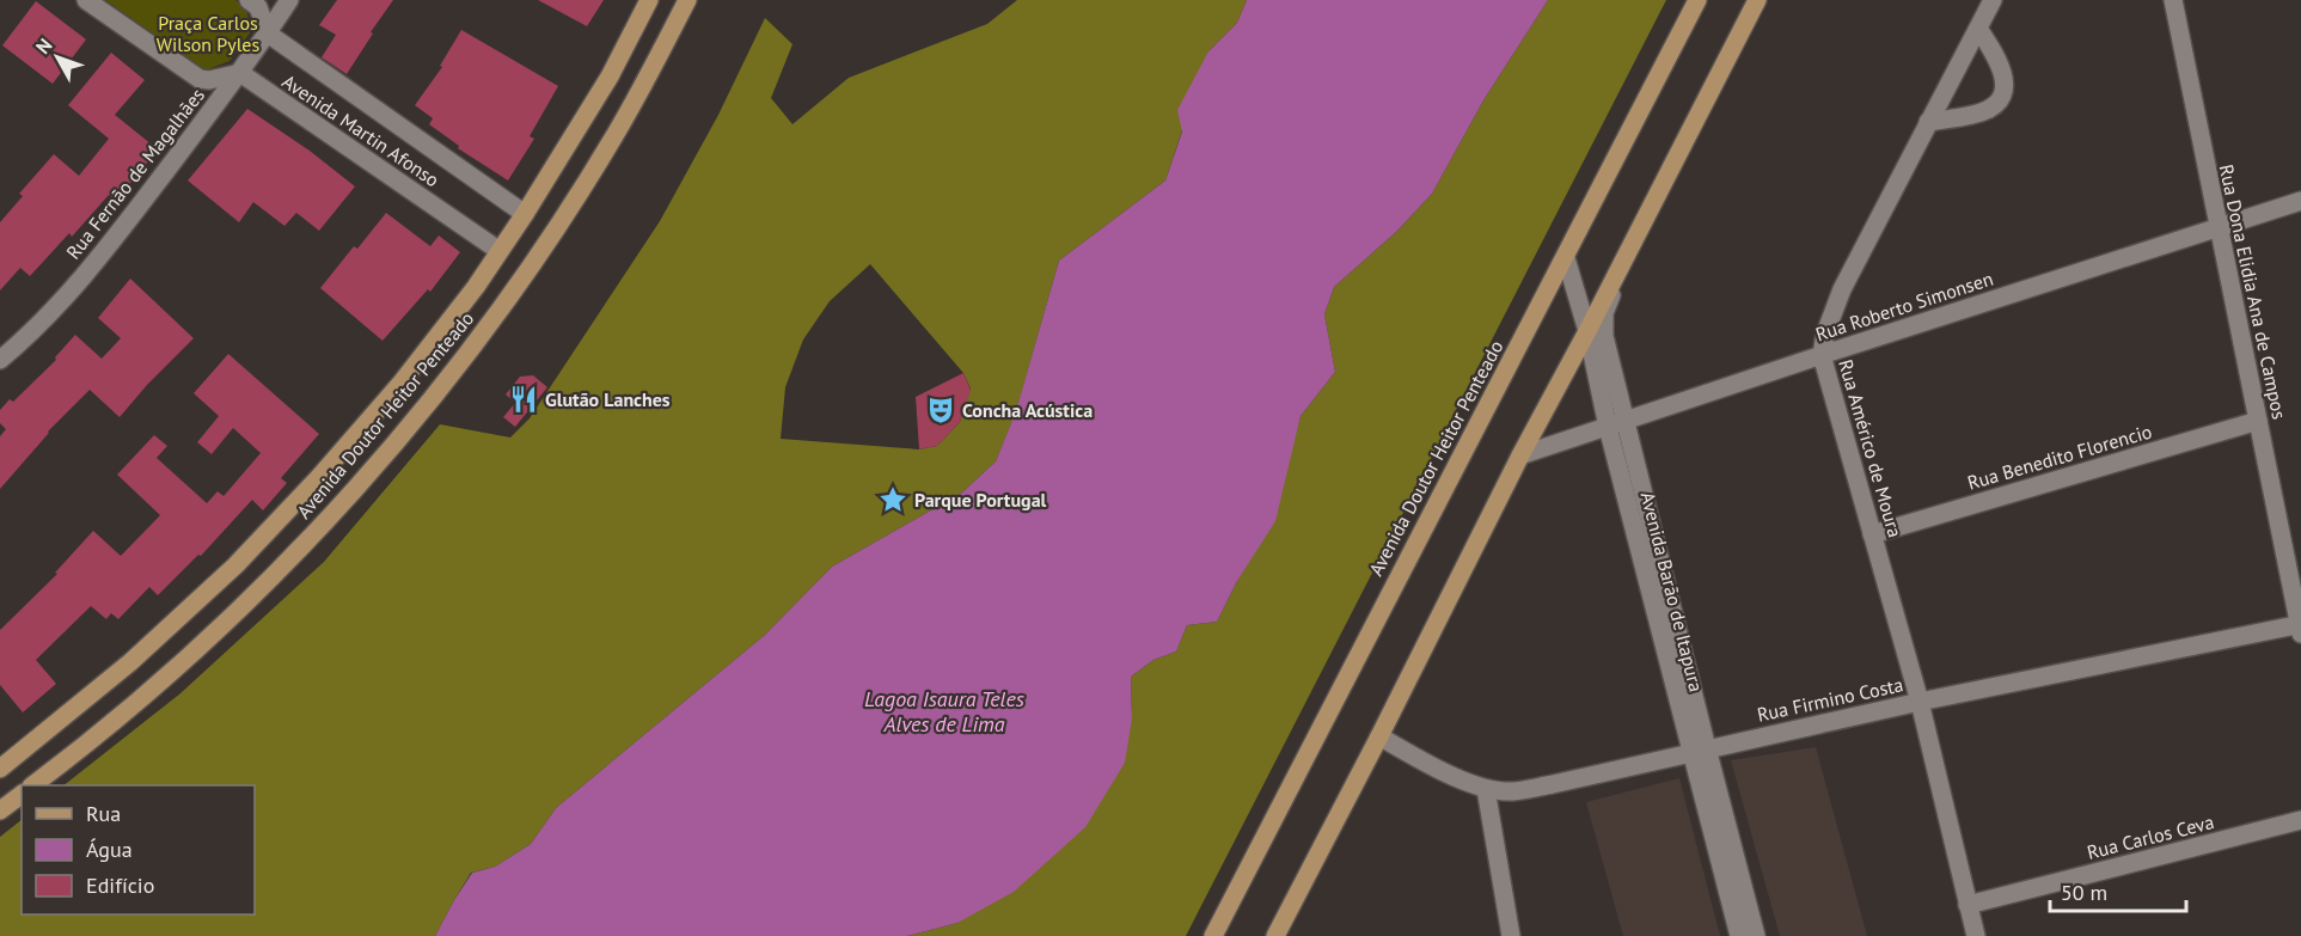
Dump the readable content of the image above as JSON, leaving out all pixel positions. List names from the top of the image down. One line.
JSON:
{"streets":{"main road":["Avenida Doutor Heitor Penteado"],"street":["Avenida Martin Afonso","Rua Fernão de Magalhães","Rua Dona Elidia Ana de Campos","Rua Roberto Simonsen","Rua Américo de Moura","Rua Benedito Florencio","Avenida Barão de Itapura","Rua Firmino Costa","Rua Carlos Ceva"]},"crossings":[["Avenida Martin Afonso","Rua Fernão de Magalhães"],["Avenida Martin Afonso","Avenida Doutor Heitor Penteado"],["Rua Dona Elidia Ana de Campos","Rua Roberto Simonsen"],["Rua Dona Elidia Ana de Campos","Rua Benedito Florencio"],["Rua Dona Elidia Ana de Campos","Rua Firmino Costa"],["Rua Roberto Simonsen","Rua Américo de Moura"],["Rua Roberto Simonsen","Avenida Barão de Itapura"],["Avenida Doutor Heitor Penteado","Avenida Barão de Itapura"],["Rua Américo de Moura","Rua Benedito Florencio"],["Rua Américo de Moura","Rua Firmino Costa"],["Rua Américo de Moura","Rua Carlos Ceva"],["Avenida Barão de Itapura","Rua Firmino Costa"]],"water":["Lagoa Isaura Teles Alves de Lima"],"parks":["Praça Carlos Wilson Pyles"],"places":{"restaurant":["Glutão Lanches"],"theatre":["Concha Acústica"],"place":["Parque Portugal"]},"legend":["Rua","Água","Edifício"],"scale_bar":"50 m","north":"top left"}
